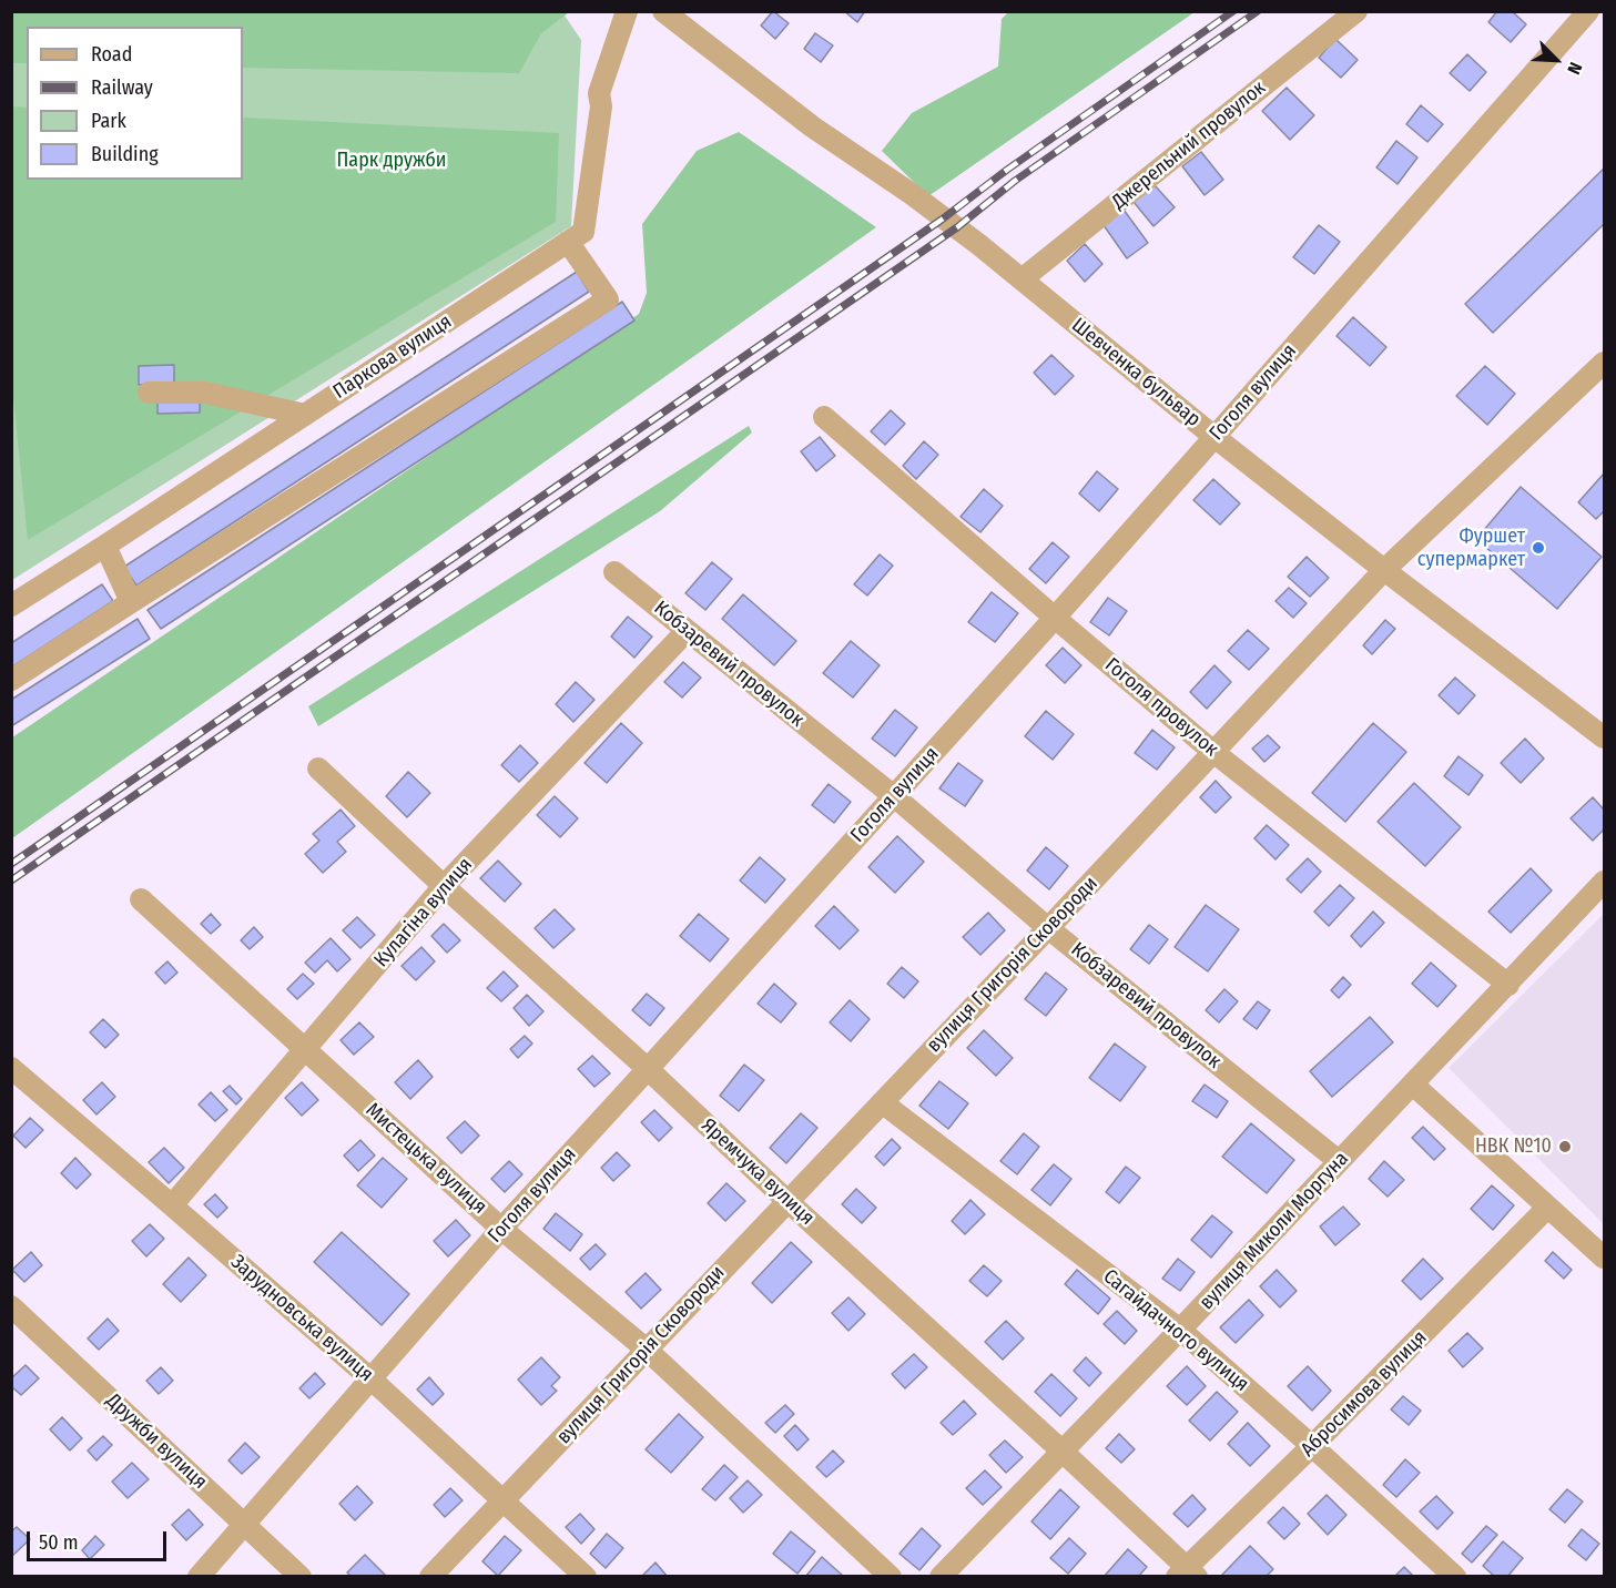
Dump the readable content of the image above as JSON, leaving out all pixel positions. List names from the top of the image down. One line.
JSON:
{"streets":{"street":["Джерельний провулок","Паркова вулиця","Шевченка бульвар","Гоголя вулиця","Кобзаревий провулок","Гоголя провулок","Кулагіна вулиця","вулиця Григорія Сковороди","Мистецька вулиця","Яремчука вулиця","вулиця Миколи Моргуна","Зарудновська вулиця","Сагайдачного вулиця","Абросимова вулиця","Дружби вулиця"]},"crossings":[["Джерельний провулок","Шевченка бульвар"],["Шевченка бульвар","Гоголя вулиця"],["Шевченка бульвар","вулиця Григорія Сковороди"],["Гоголя вулиця","Кобзаревий провулок"],["Гоголя вулиця","Гоголя провулок"],["Гоголя вулиця","Мистецька вулиця"],["Гоголя вулиця","Яремчука вулиця"],["Гоголя вулиця","Зарудновська вулиця"],["Гоголя вулиця","Дружби вулиця"],["Кобзаревий провулок","Кулагіна вулиця"],["Кобзаревий провулок","вулиця Григорія Сковороди"],["Кобзаревий провулок","вулиця Миколи Моргуна"],["Гоголя провулок","вулиця Григорія Сковороди"],["Гоголя провулок","вулиця Миколи Моргуна"],["Кулагіна вулиця","Мистецька вулиця"],["Кулагіна вулиця","Яремчука вулиця"],["Кулагіна вулиця","Зарудновська вулиця"],["вулиця Григорія Сковороди","Мистецька вулиця"],["вулиця Григорія Сковороди","Яремчука вулиця"],["вулиця Григорія Сковороди","Зарудновська вулиця"],["вулиця Григорія Сковороди","Сагайдачного вулиця"],["Яремчука вулиця","вулиця Миколи Моргуна"],["Яремчука вулиця","Абросимова вулиця"],["вулиця Миколи Моргуна","Сагайдачного вулиця"],["Сагайдачного вулиця","Абросимова вулиця"]],"parks":["Парк дружби"],"places":["Фуршет супермаркет","НВК №10"],"legend":["Road","Railway","Park","Building"],"scale_bar":"50 m","north":"bottom right"}
